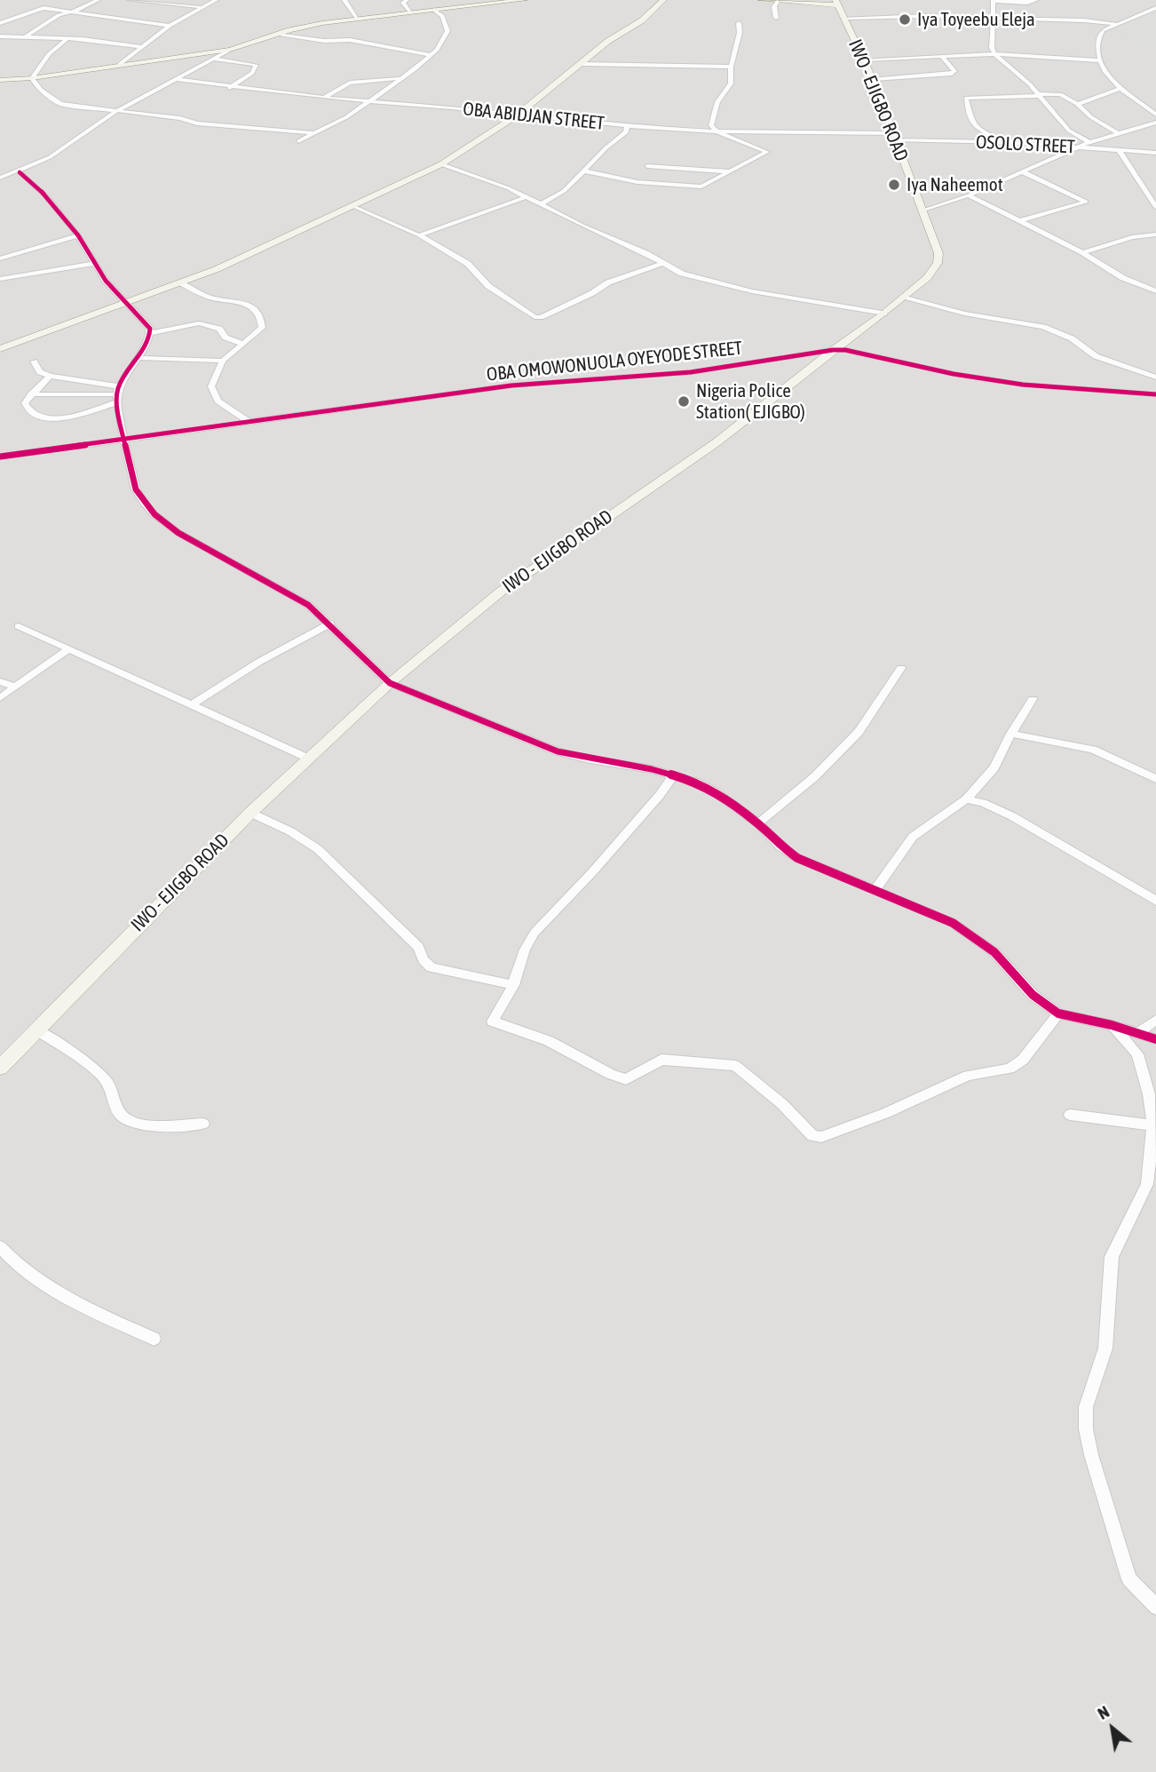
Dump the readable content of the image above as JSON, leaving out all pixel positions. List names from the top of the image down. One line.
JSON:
{"streets":{"main road":["IWO - EJIGBO ROAD"],"street":["OBA ABIDJAN STREET","OSOLO STREET","OBA OMOWONUOLA OYEYODE STREET"]},"crossings":[["IWO - EJIGBO ROAD","OBA ABIDJAN STREET"],["IWO - EJIGBO ROAD","OSOLO STREET"],["IWO - EJIGBO ROAD","OBA OMOWONUOLA OYEYODE STREET"],["OBA ABIDJAN STREET","OSOLO STREET"]],"places":["Iya Toyeebu Eleja","Iya Naheemot","Nigeria Police Station( EJIGBO)"],"north":"top left"}
